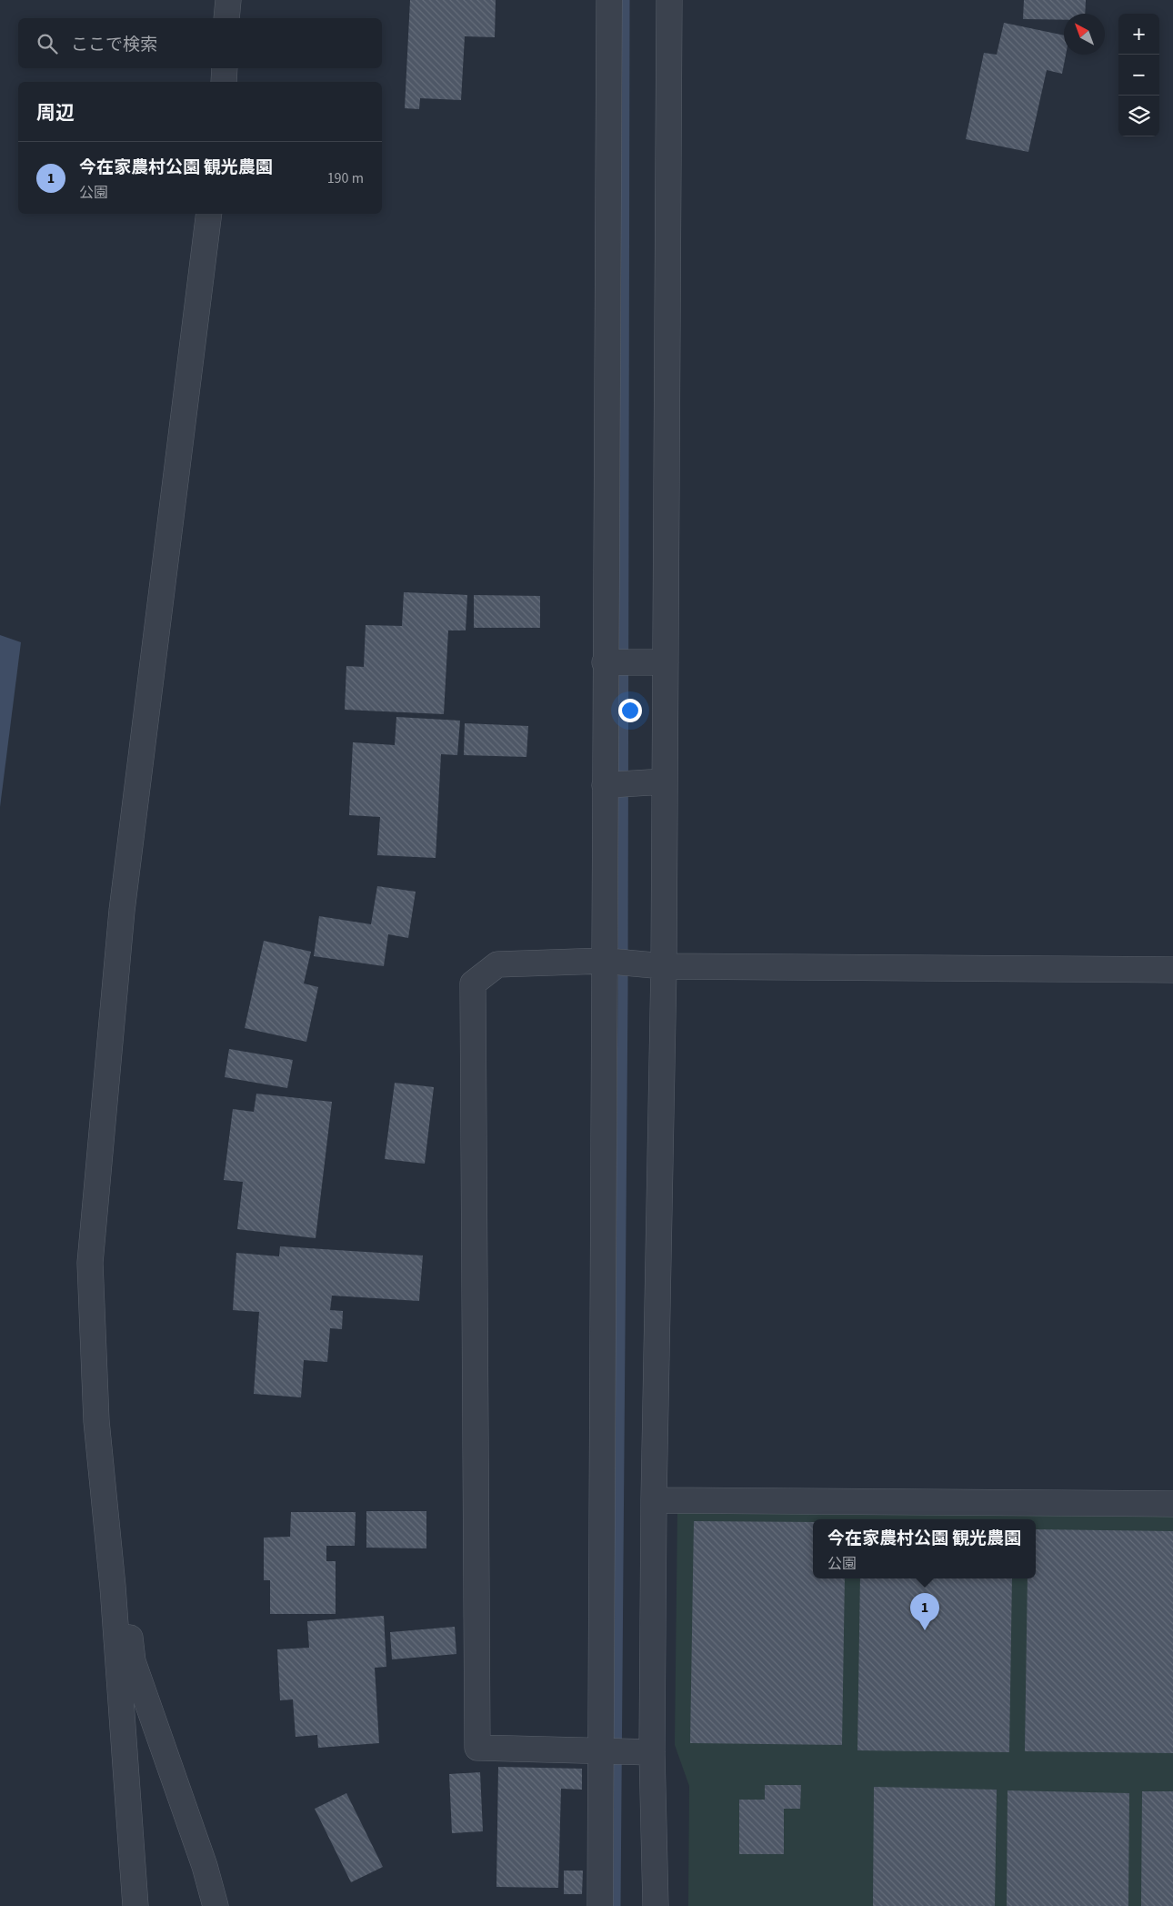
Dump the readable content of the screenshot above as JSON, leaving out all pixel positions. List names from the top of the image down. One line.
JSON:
{"north":"top left","page":{"map_buttons":["+","−"],"search":"ここで検索","heading":"周辺","list":[{"mark":"1","name":"今在家農村公園 観光農園","note":"公園","value":"190 m"}],"popup":["今在家農村公園 観光農園","公園"],"pins":"1"}}
